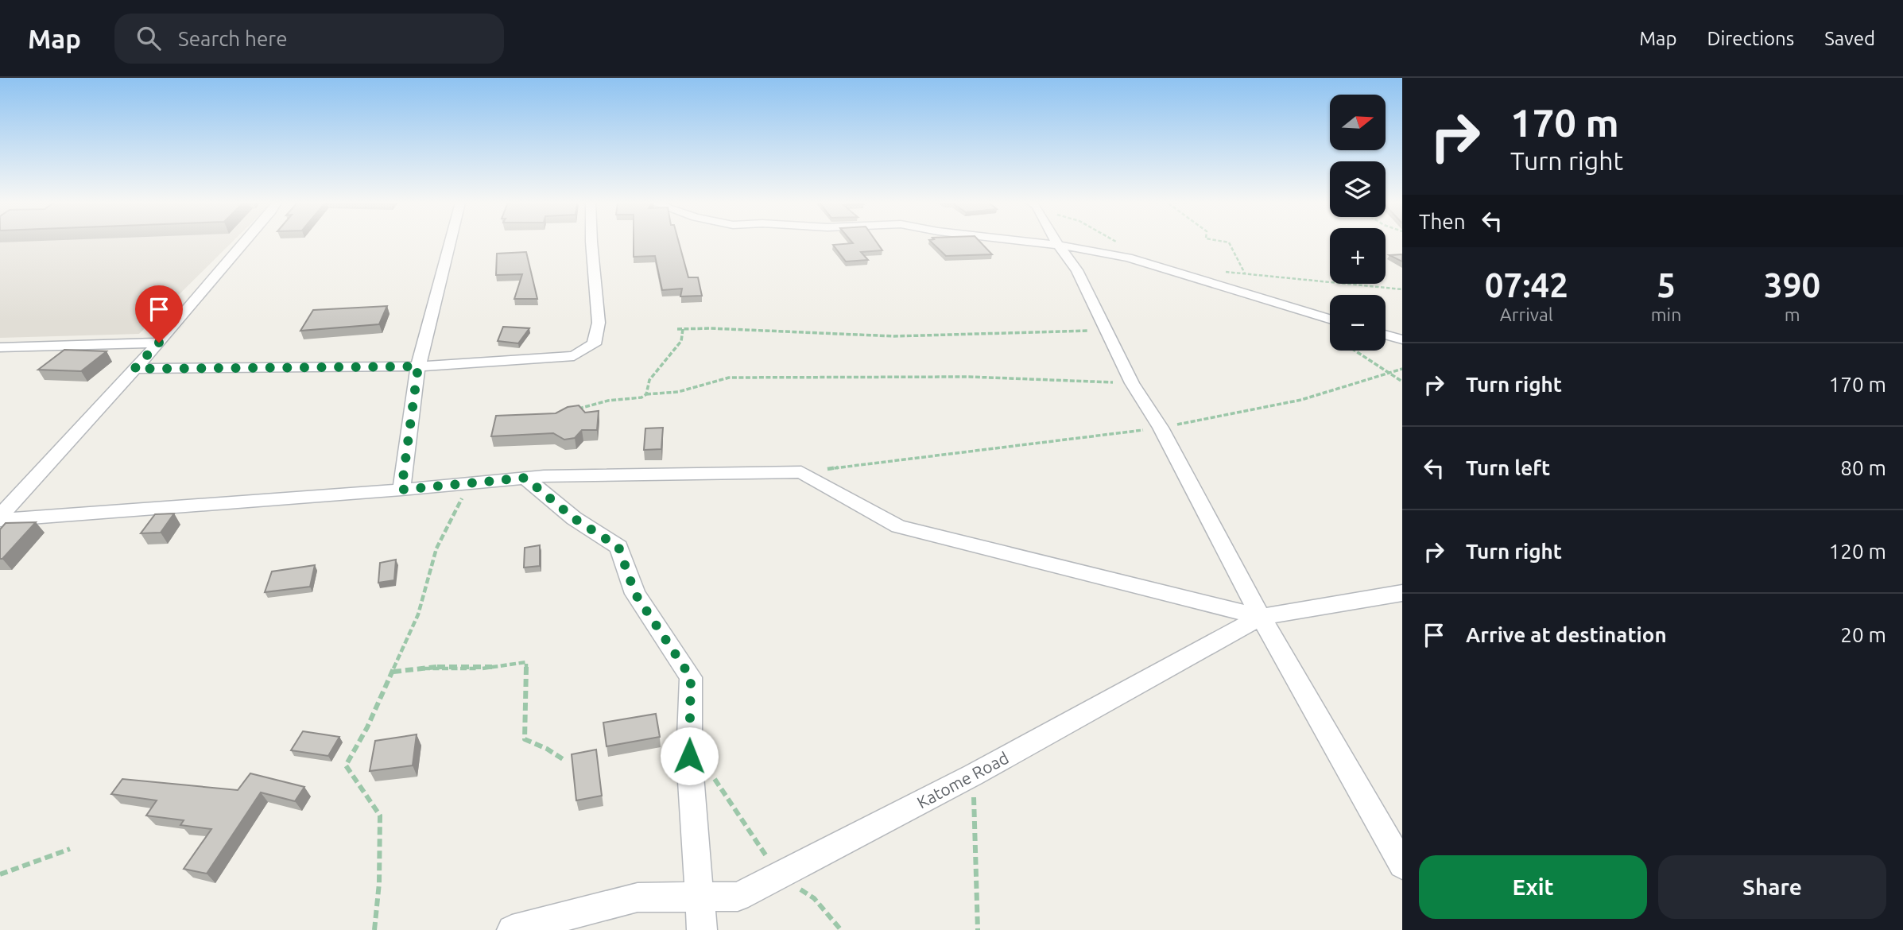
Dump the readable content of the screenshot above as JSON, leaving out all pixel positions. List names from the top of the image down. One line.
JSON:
{"streets":{"street":["Katome Road"]},"north":"right","page":{"header":"Map","search":"Search here","nav":["Map","Directions","Saved"],"turn":["170 m","Turn right"],"map_buttons":["+","−"],"then":"Then","eta":["07:42","Arrival","5","min","390","m"],"list":[{"name":"Turn right","value":"170 m"},{"name":"Turn left","value":"80 m"},{"name":"Turn right","value":"120 m"},{"name":"Arrive at destination","value":"20 m"}],"buttons":["Exit","Share"]}}
